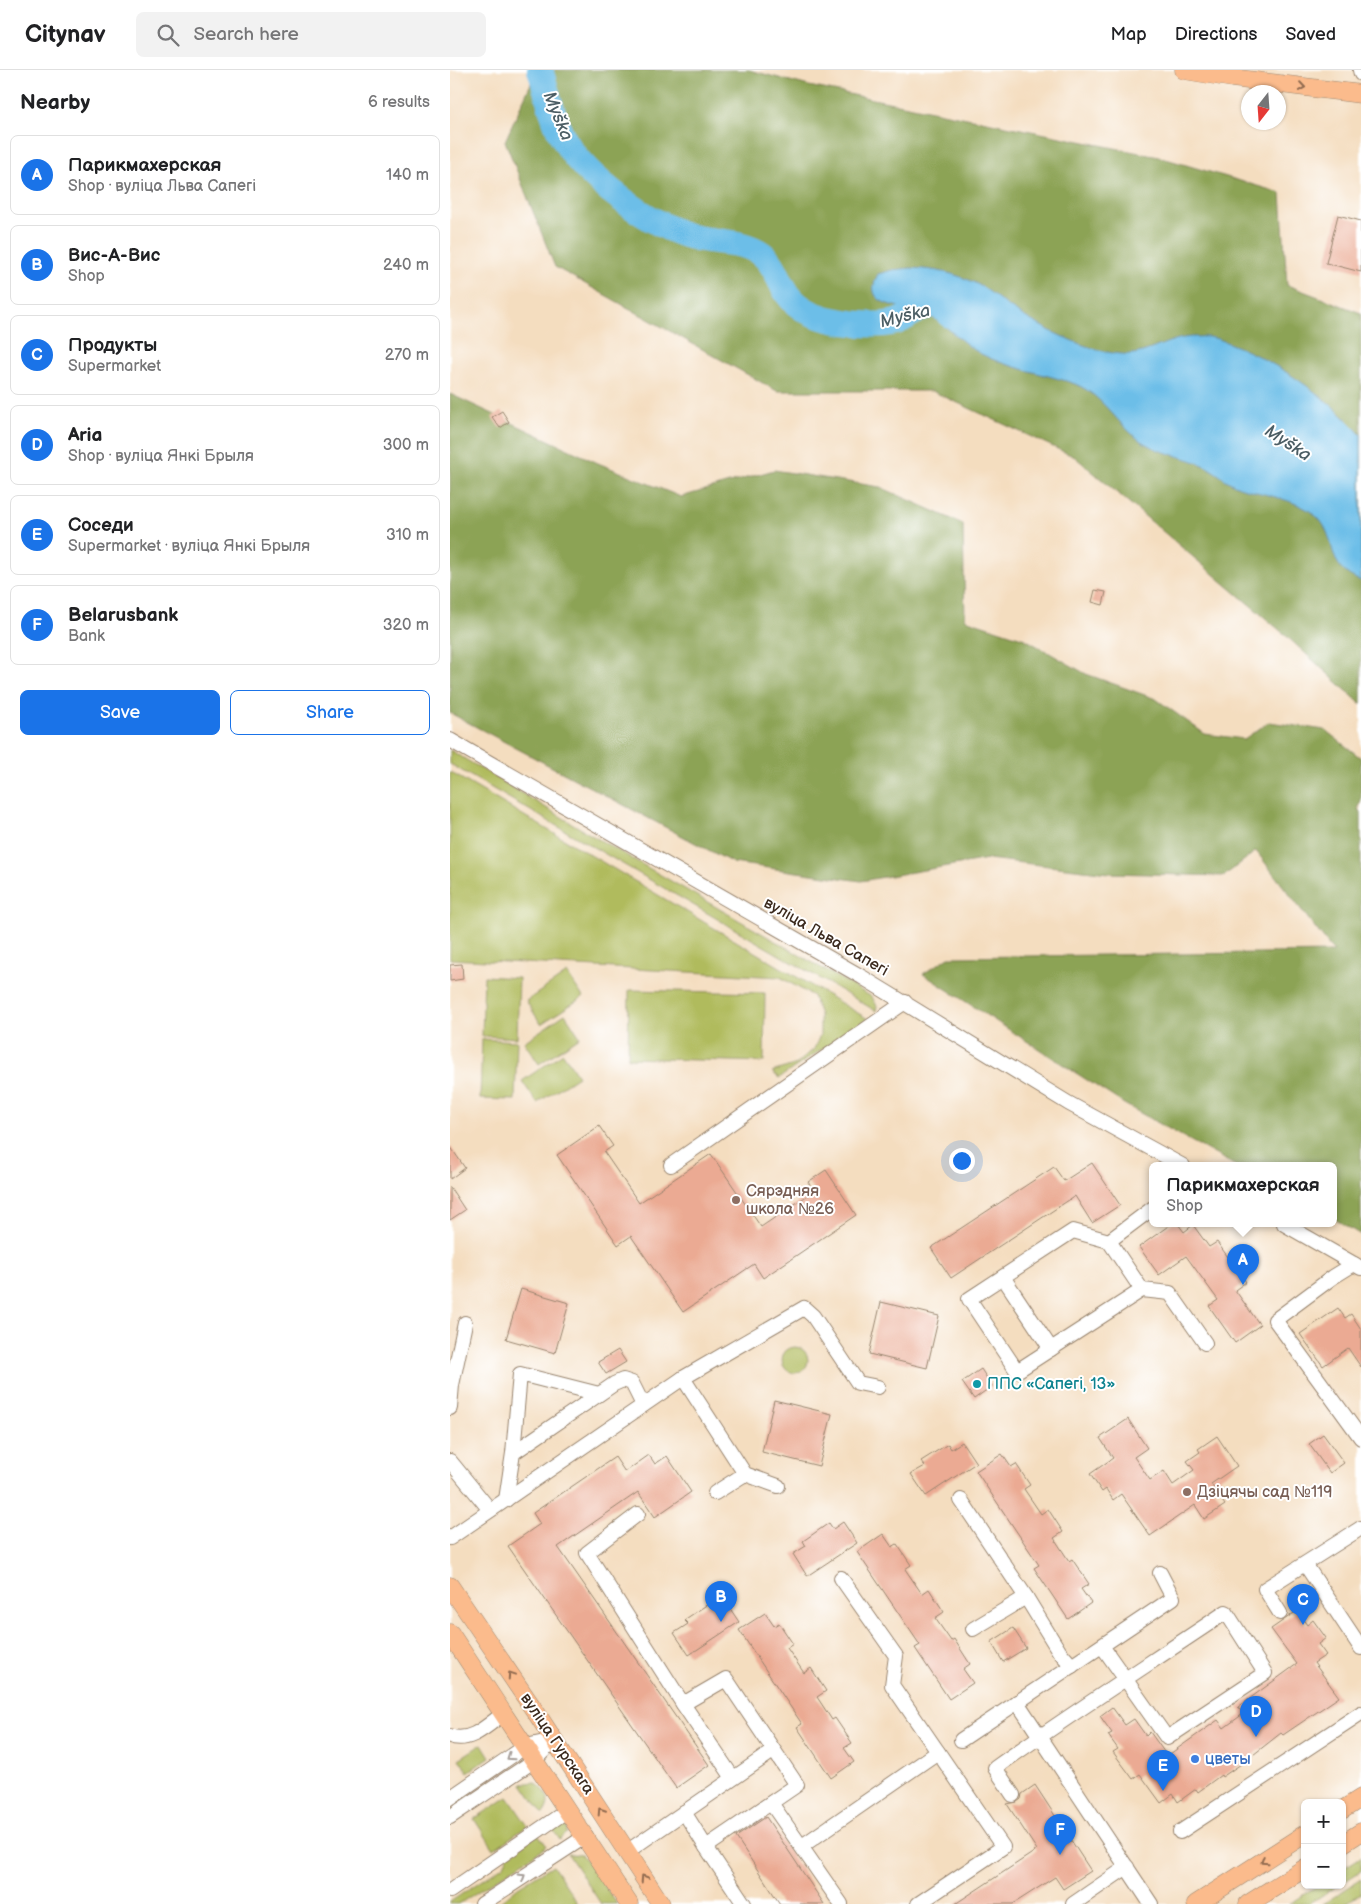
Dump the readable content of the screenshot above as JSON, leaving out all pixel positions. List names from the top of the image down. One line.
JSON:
{"streets":{"main road":["вуліца Гурскага"],"street":["вуліца Льва Сапегі"]},"water":["Муška"],"places":["Сярэдняя школа №26","ППС «Сапегі, 13»","Дзіцячы сад №119","цветы"],"north":"bottom","page":{"header":"Citynav","search":"Search here","nav":["Map","Directions","Saved"],"heading":["Nearby","6 results"],"list":[{"mark":"A","name":"Парикмахерская","note":"Shop · вуліца Льва Сапегі","value":"140 m"},{"mark":"B","name":"Вис-А-Вис","note":"Shop","value":"240 m"},{"mark":"C","name":"Продукты","note":"Supermarket","value":"270 m"},{"mark":"D","name":"Aria","note":"Shop · вуліца Янкі Брыля","value":"300 m"},{"mark":"E","name":"Соседи","note":"Supermarket · вуліца Янкі Брыля","value":"310 m"},{"mark":"F","name":"Belarusbank","note":"Bank","value":"320 m"}],"buttons":["Save","Share"],"popup":["Парикмахерская","Shop"],"pins":["A","B","C","D","E","F"],"map_buttons":["+","−"]}}
